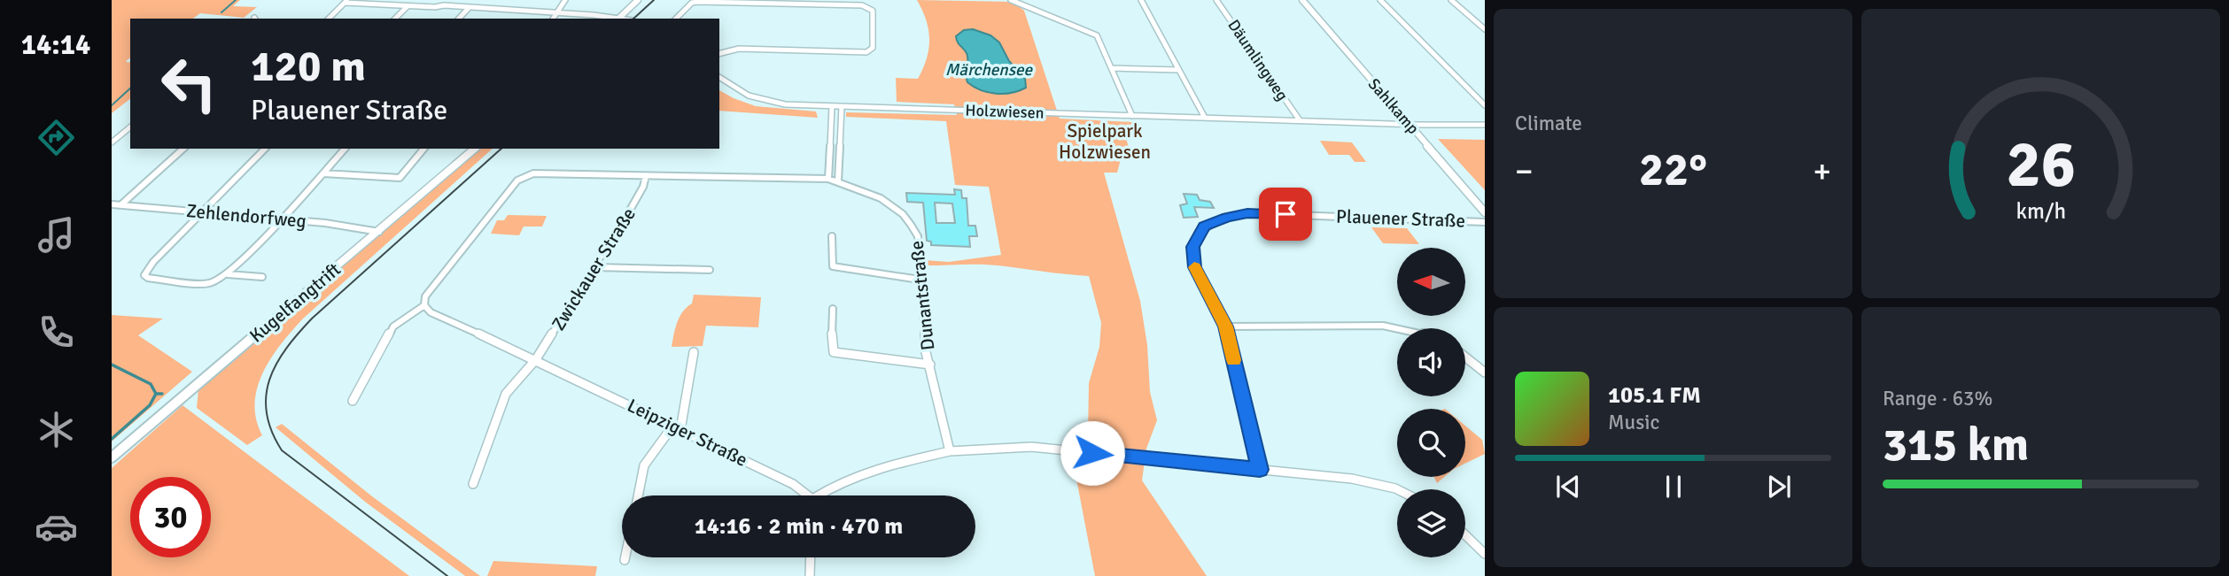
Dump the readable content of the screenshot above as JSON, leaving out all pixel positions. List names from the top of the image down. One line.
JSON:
{"streets":{"street":["Däumlingweg","Sahlkamp","Holzwiesen","Zehlendorfweg","Plauener Straße","Zwickauer Straße","Dunantstraße","Kugelfangtrift","Leipziger Straße"]},"crossings":[["Däumlingweg","Holzwiesen"],["Sahlkamp","Holzwiesen"],["Zehlendorfweg","Kugelfangtrift"],["Plauener Straße","Leipziger Straße"],["Zwickauer Straße","Leipziger Straße"],["Dunantstraße","Leipziger Straße"]],"water":["Märchensee"],"parks":["Spielpark Holzwiesen"],"north":"left","page":{"tabs":"14:14","tile":["Climate",["Range · 63%","315 km"]],"turn":["120 m","Plauener Straße"],"heat":["−","22°","+"],"song":["105.1 FM","Music"],"limit":"30","trip":"14:16 · 2 min · 470 m","gauge":["26","km/h"]}}
